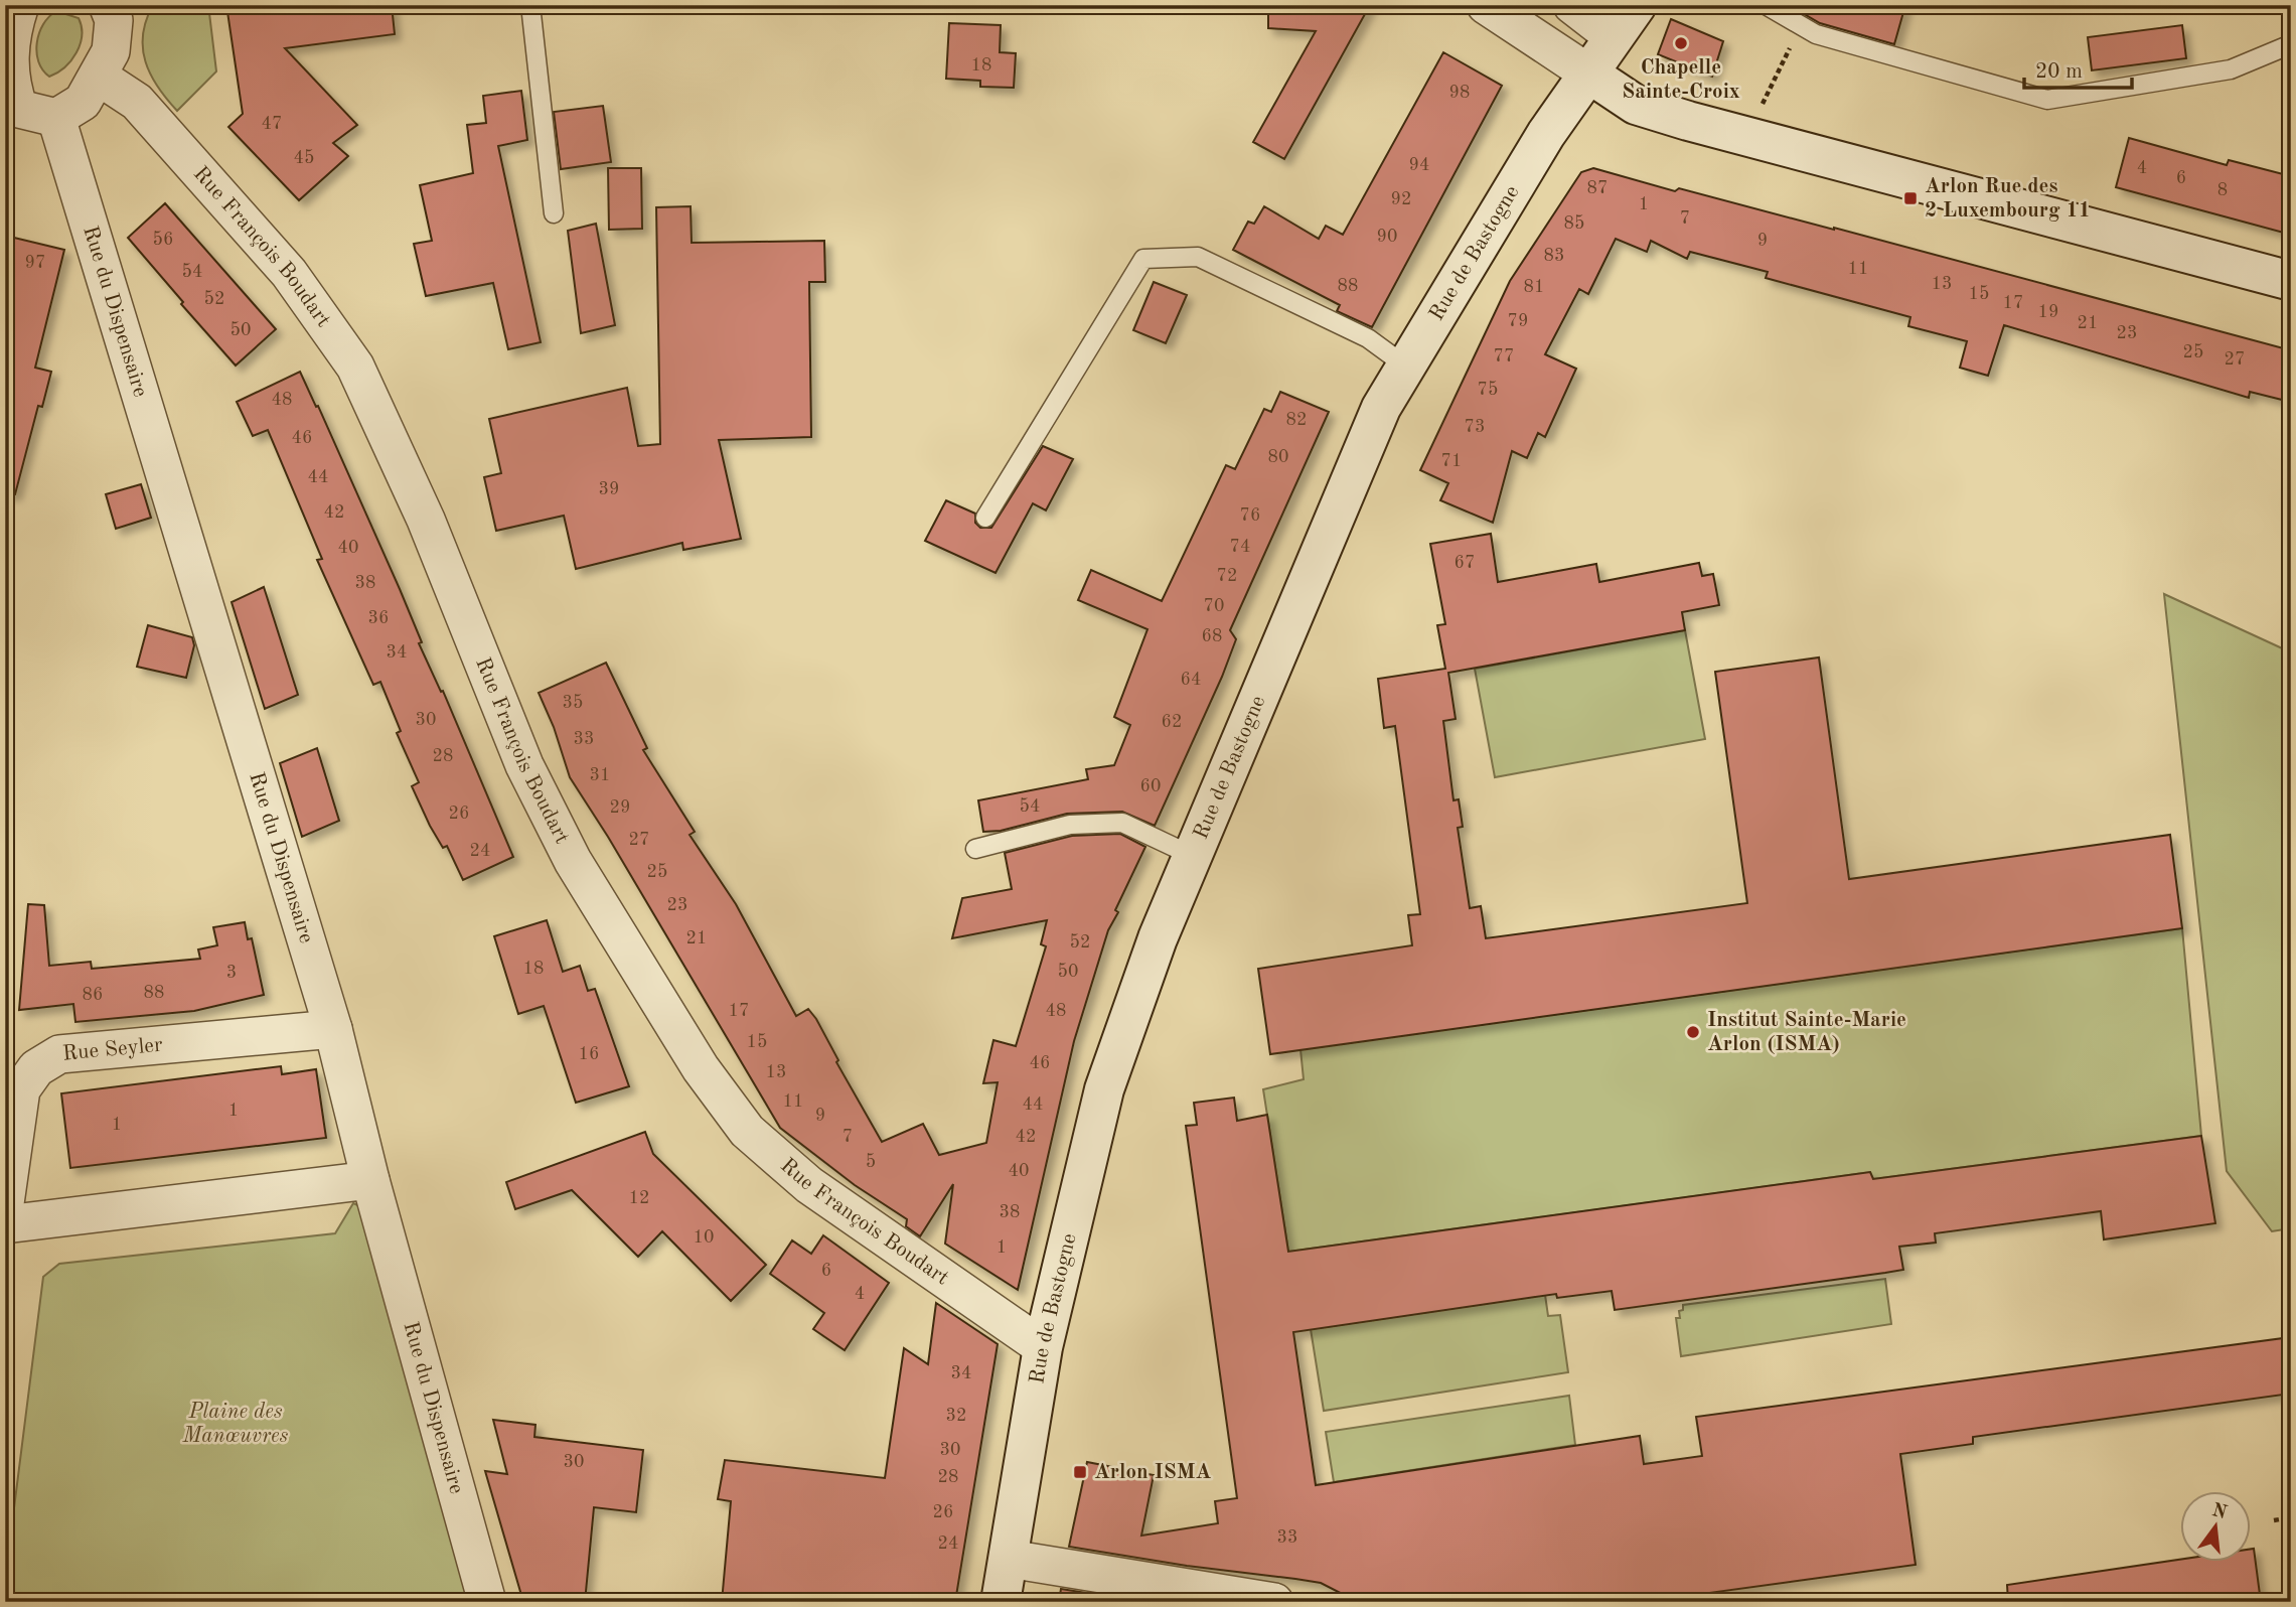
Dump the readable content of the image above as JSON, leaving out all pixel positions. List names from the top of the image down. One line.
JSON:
{"streets":{"main road":["Rue de Bastogne"],"street":["Rue François Boudart","Rue du Dispensaire","Rue Seyler"]},"crossings":[["Rue François Boudart","Rue de Bastogne"],["Rue du Dispensaire","Rue Seyler"]],"parks":["Plaine des Manœuvres"],"places":{"other":["Chapelle Sainte-Croix","Institut Sainte-Marie Arlon (ISMA)"],"transit":["Arlon Rue des 2 Luxembourg 11","Arlon ISMA"]},"house_numbers":["18","98","47","45","94","4","6","87","8","92","1","7","85","90","56","9","83","97","11","54","13","88","81","15","52","17","19","79","21","50","23","25","77","27","75","48","82","73","46","80","71","44","39","42","76","74","40","67","72","38","70","36","68","34","64","35","30","62","33","28","31","60","54","29","26","27","24","25","23","21","52","18","50","3","88","86","17","48","15","16","46","13","11","44","1","9","1","7","42","5","40","12","38","10","1","6","4","34","32","30","30","28","26","33","24"],"scale_bar":"20 m","north":"top"}
